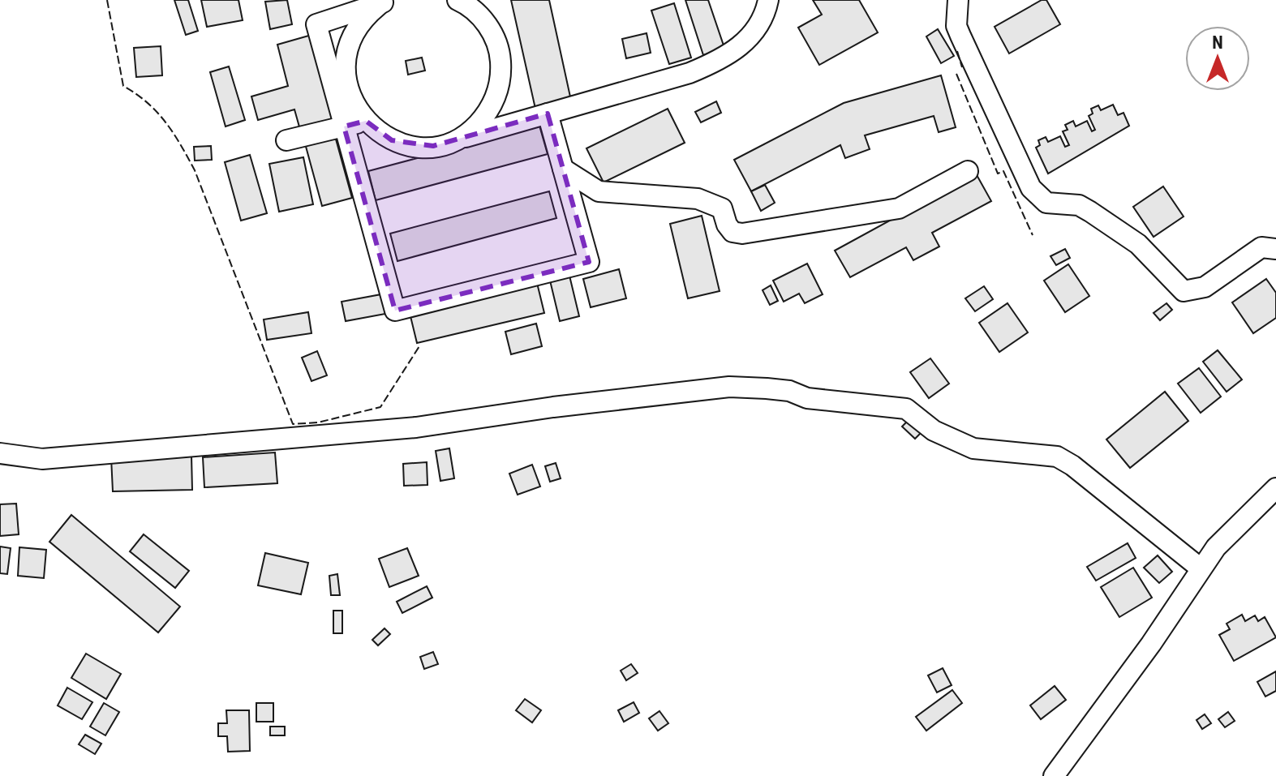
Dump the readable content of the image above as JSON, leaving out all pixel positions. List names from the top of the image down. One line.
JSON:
{"north":"top"}
